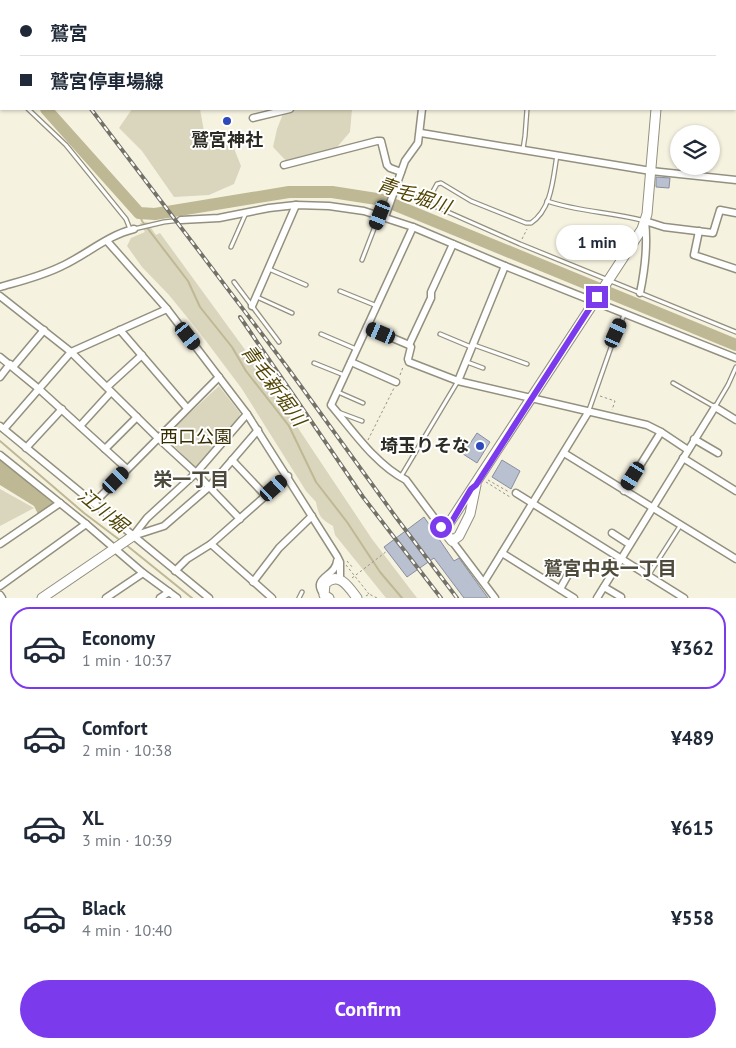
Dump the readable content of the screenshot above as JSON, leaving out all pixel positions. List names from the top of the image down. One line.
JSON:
{"districts":["栄一丁目","鷲宮中央一丁目"],"water":["青毛堀川","青毛新堀川","江川堀"],"parks":["西口公園"],"places":["鷲宮神社","埼玉りそな"],"page":{"banner":["鷲宮","鷲宮停車場線"],"bubble":"1 min","list":[{"name":"Economy","note":"1 min · 10:37","value":"¥362"},{"name":"Comfort","note":"2 min · 10:38","value":"¥489"},{"name":"XL","note":"3 min · 10:39","value":"¥615"},{"name":"Black","note":"4 min · 10:40","value":"¥558"}],"buttons":"Confirm"}}
